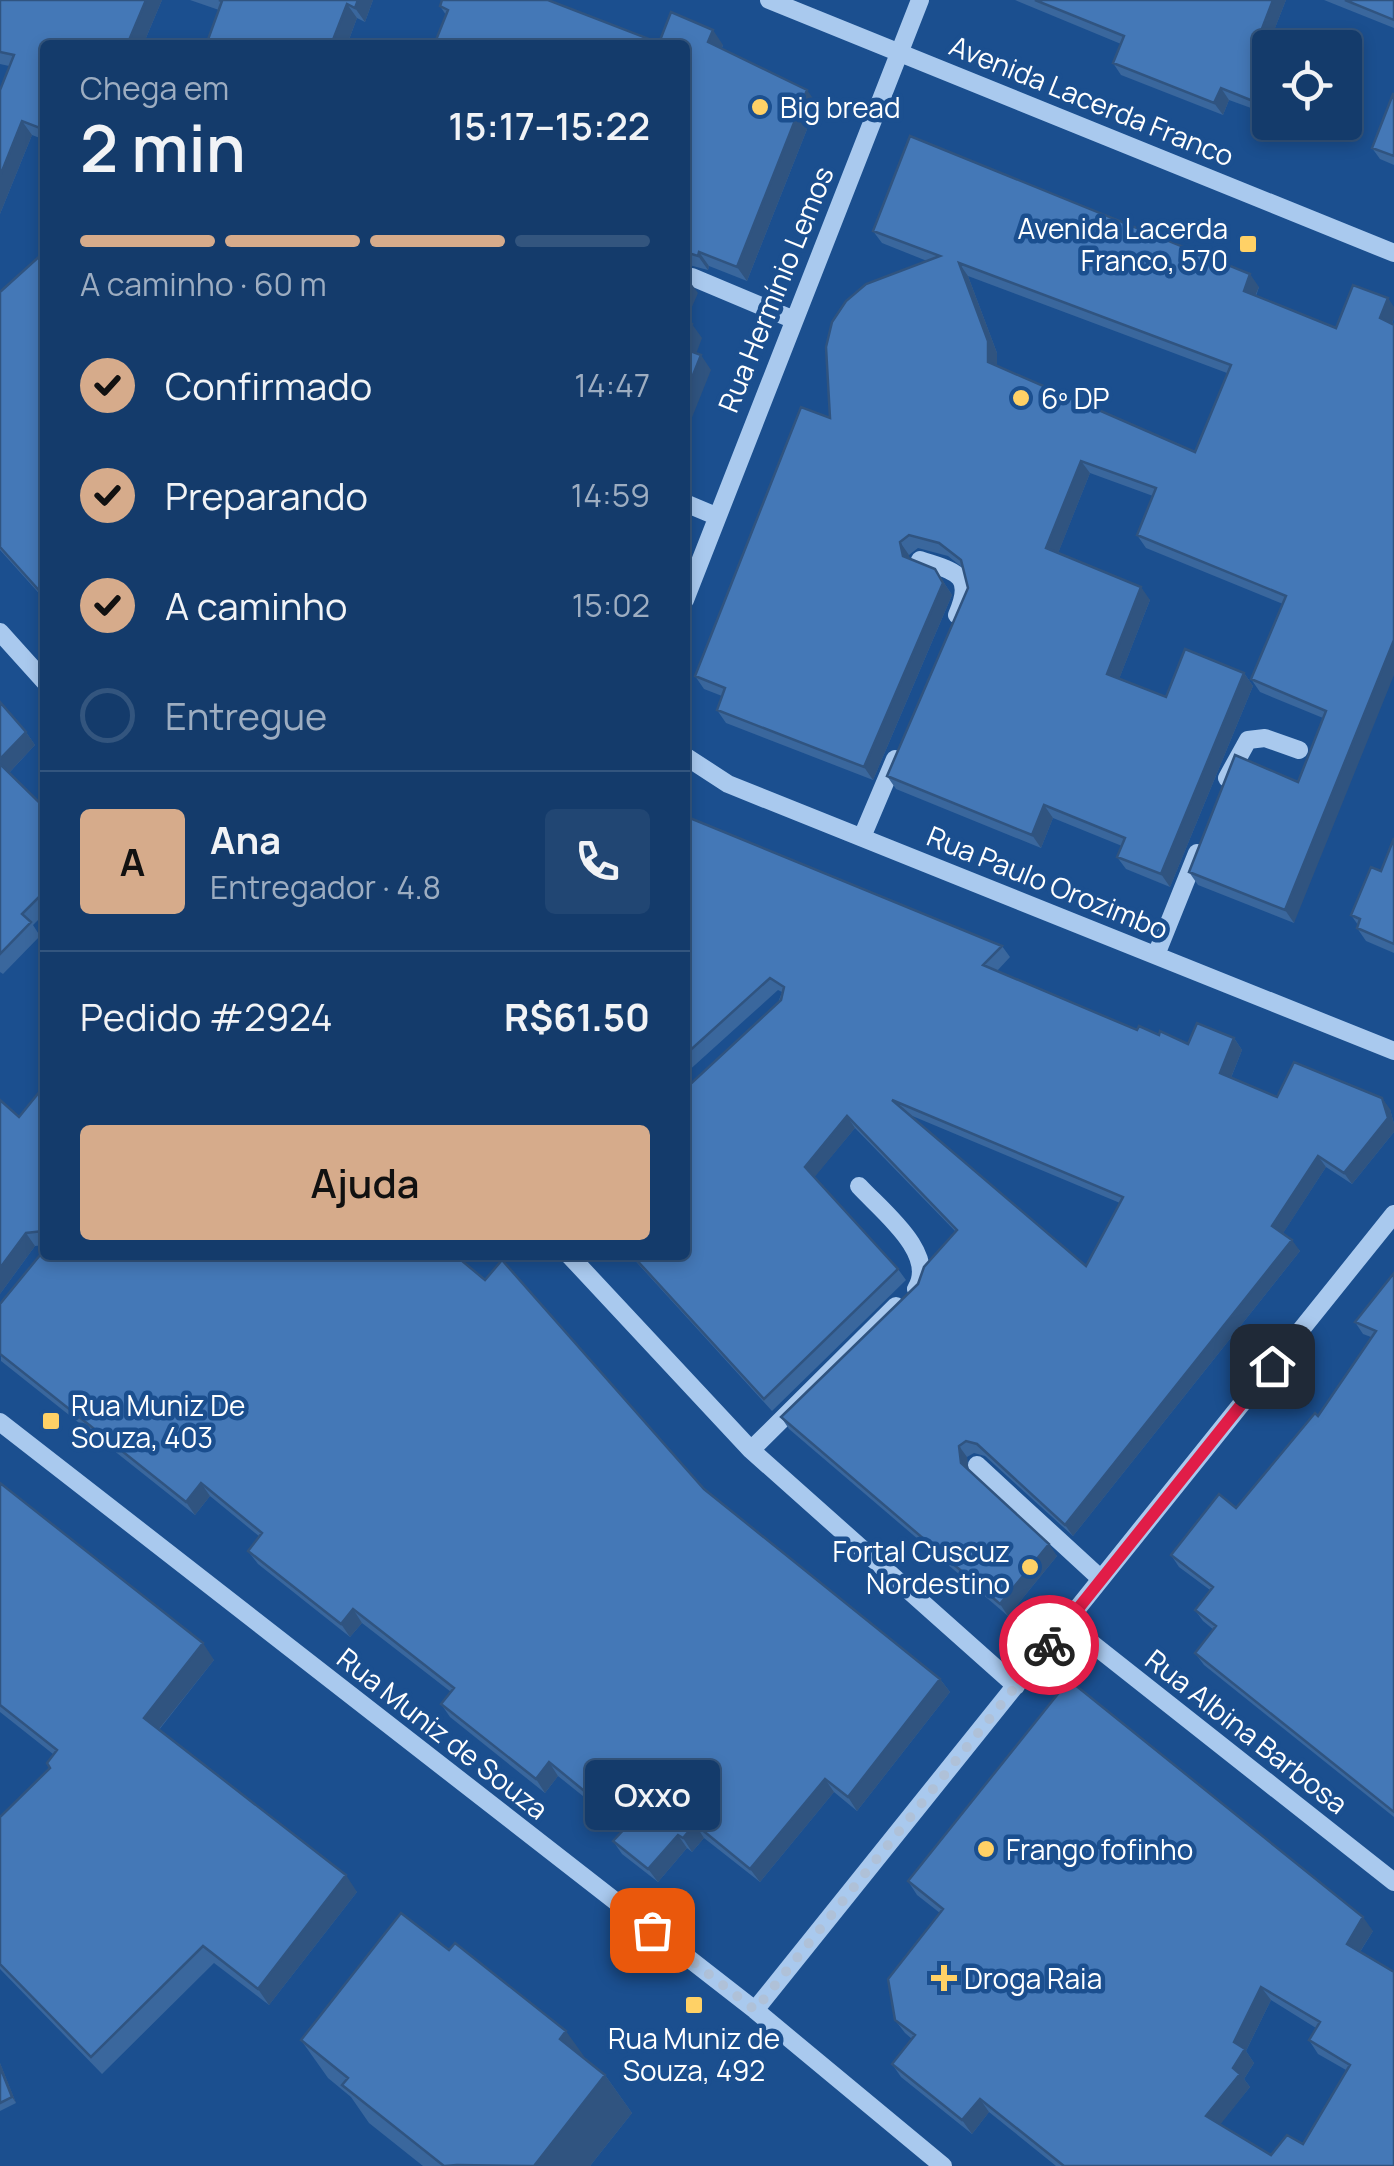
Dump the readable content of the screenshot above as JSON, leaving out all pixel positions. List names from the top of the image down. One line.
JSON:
{"streets":{"street":["Avenida Lacerda Franco","Rua Hermínio Lemos","Rua Paulo Orozimbo","Rua Albina Barbosa","Rua Muniz de Souza"]},"crossings":[["Avenida Lacerda Franco","Rua Hermínio Lemos"]],"places":{"other":["Big bread","6º DP","Fortal Cuscuz Nordestino","Frango fofinho","Oxxo"],"transit":["Avenida Lacerda Franco, 570","Rua Muniz De Souza, 403","Rua Muniz de Souza, 492"],"health":["Droga Raia"]},"page":{"heading":["2 min","Chega em","15:17–15:22"],"panel":["Ana","Entregador · 4.8","Pedido #2924","R$61.50"],"bar":"A caminho · 60 m","list":[["Confirmado","14:47"],["Preparando","14:59"],["A caminho","15:02"],"Entregue"],"round":"A","buttons":"Ajuda","bubble":"Oxxo"}}
